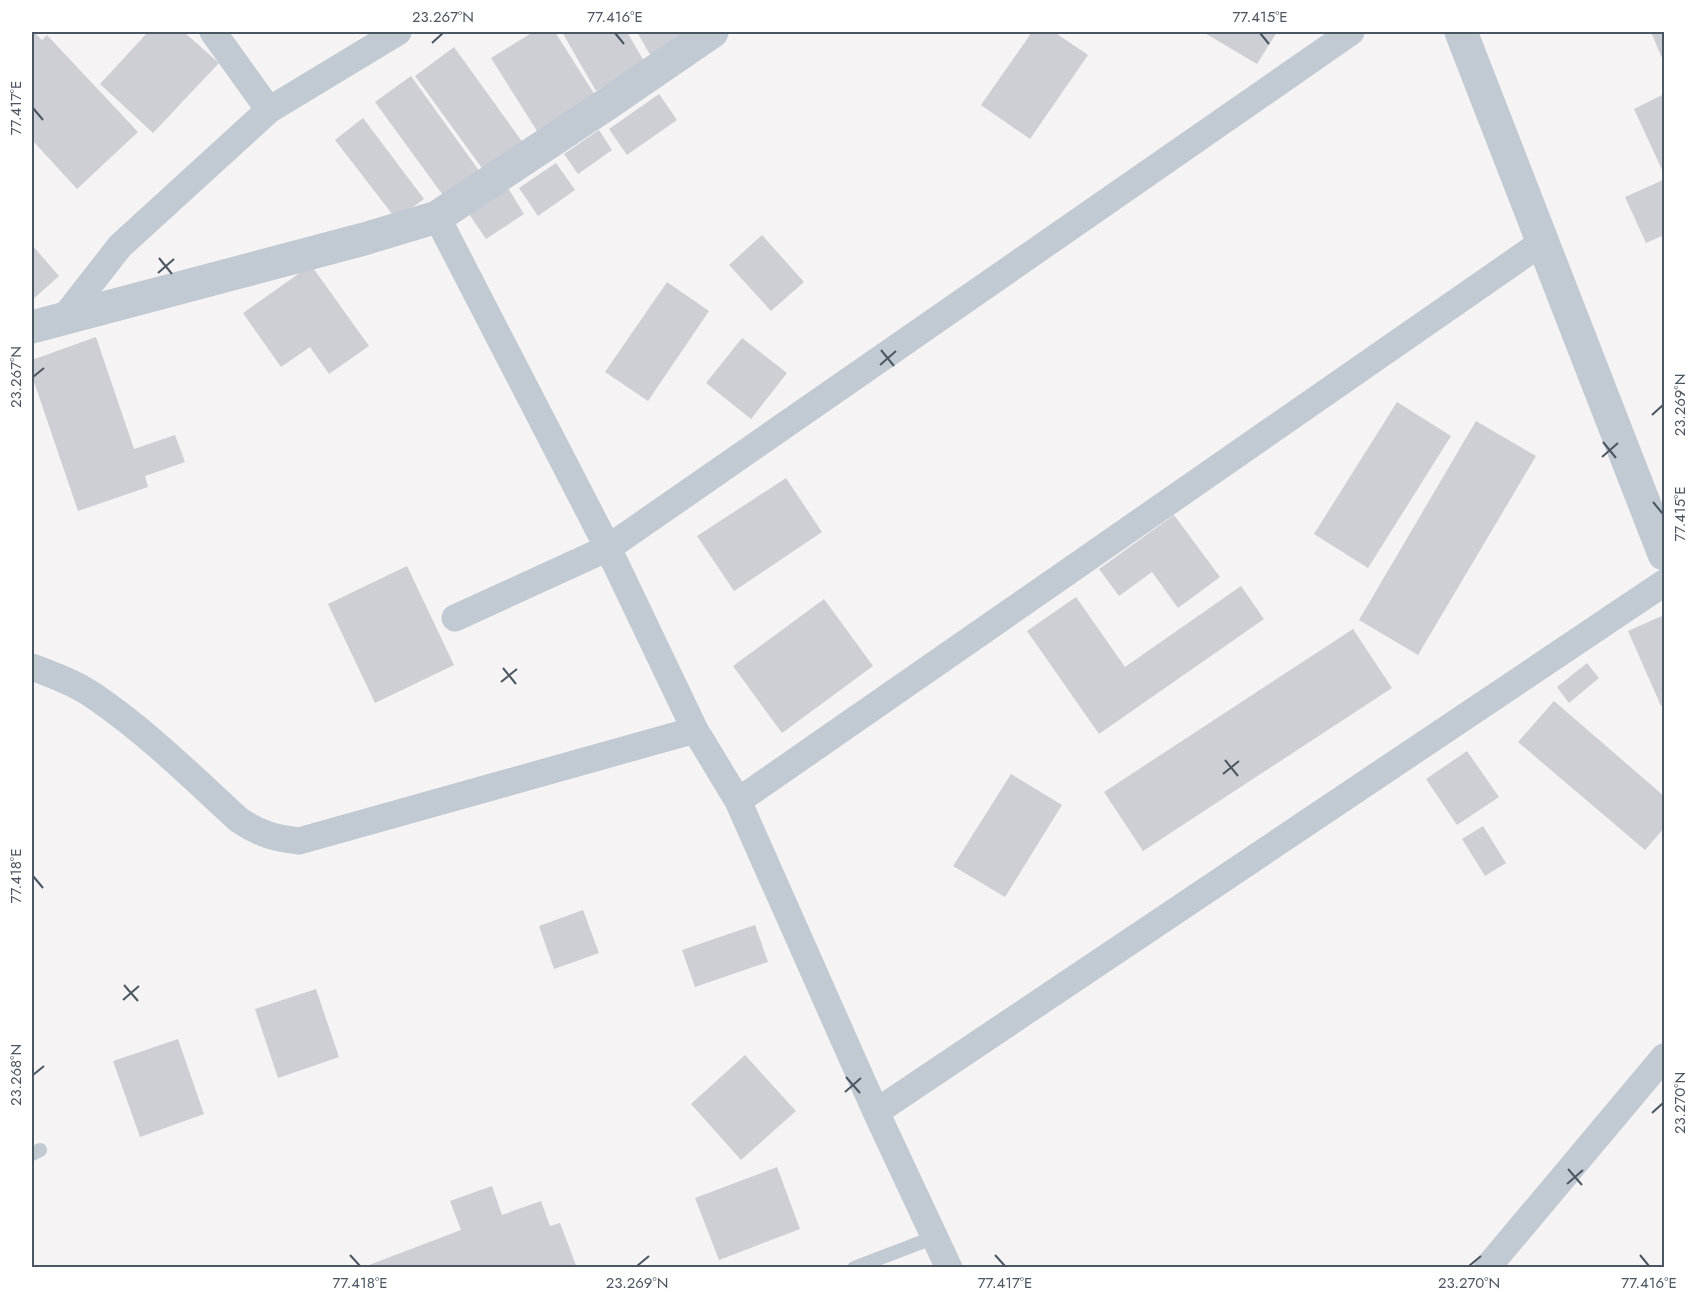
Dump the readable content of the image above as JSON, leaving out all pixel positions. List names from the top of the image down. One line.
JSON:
{"coordinates":["23.267°N","77.416°E","77.415°E","77.417°E","23.269°N","77.418°E","23.268°N","23.270°N"]}
